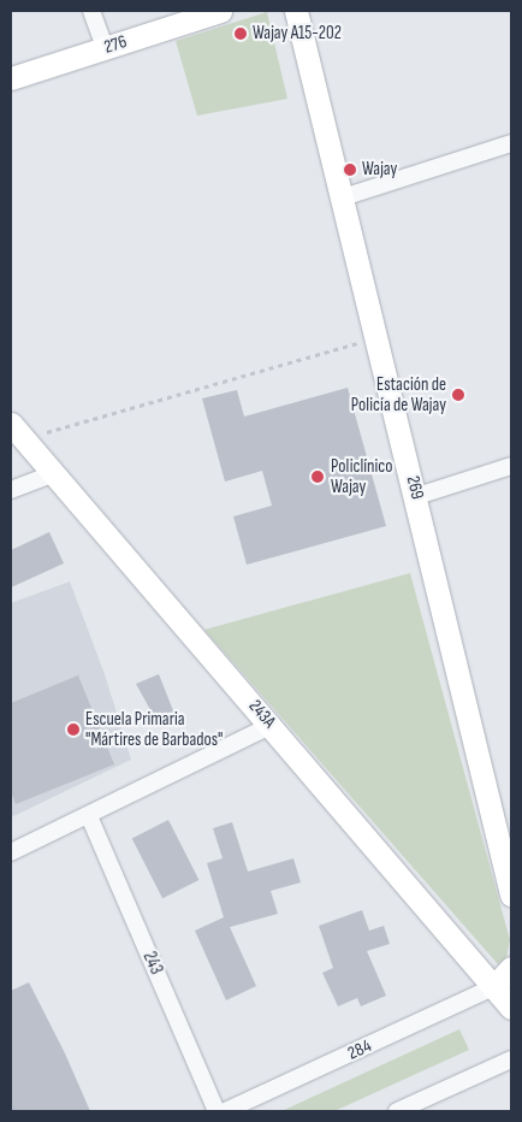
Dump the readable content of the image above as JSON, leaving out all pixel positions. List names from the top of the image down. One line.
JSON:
{"streets":{"main road":["276","269","243A"],"street":["243","284"]},"crossings":[["243A","284"]],"places":["Wajay A15-202","Wajay","Estación de Policía de Wajay","Policlínico Wajay","Escuela Primaria \"Mártires de Barbados\""]}
